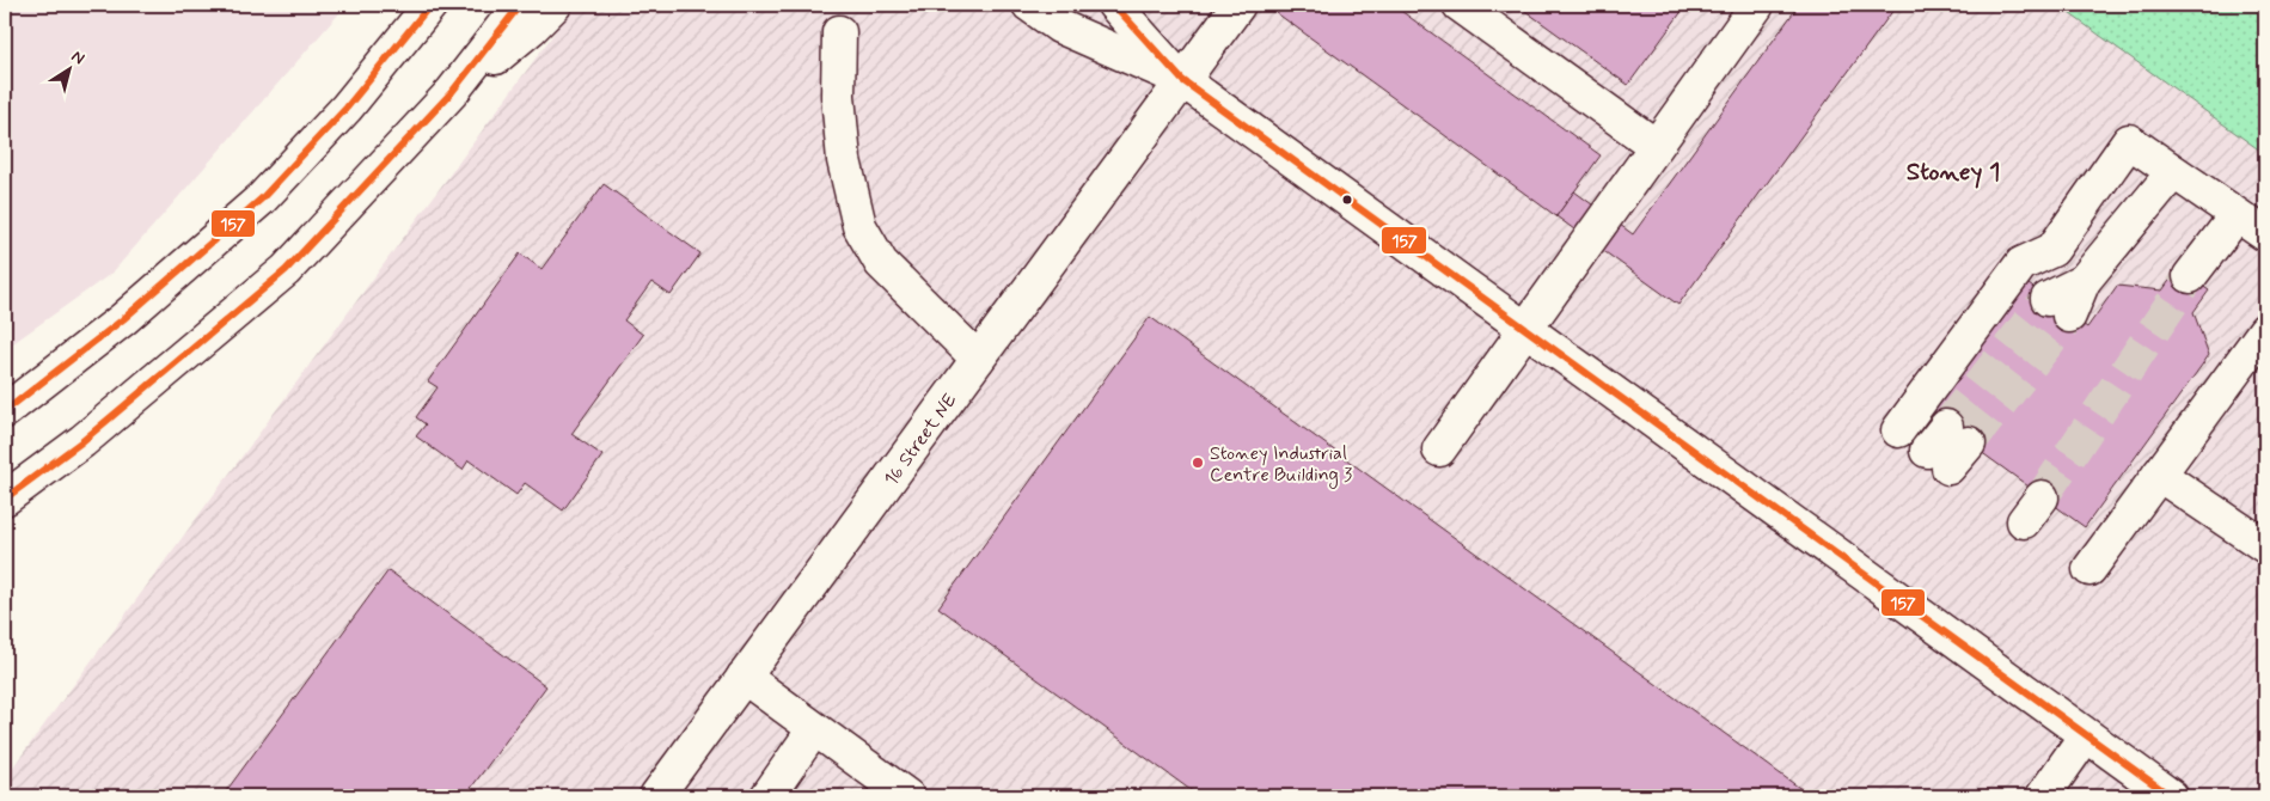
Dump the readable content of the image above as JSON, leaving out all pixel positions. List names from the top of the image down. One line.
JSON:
{"streets":{"street":["16 Street NE"]},"districts":["Stoney 1"],"places":["Stoney Industrial Centre Building 3"],"lines":["transit line 157"],"north":"top right"}
